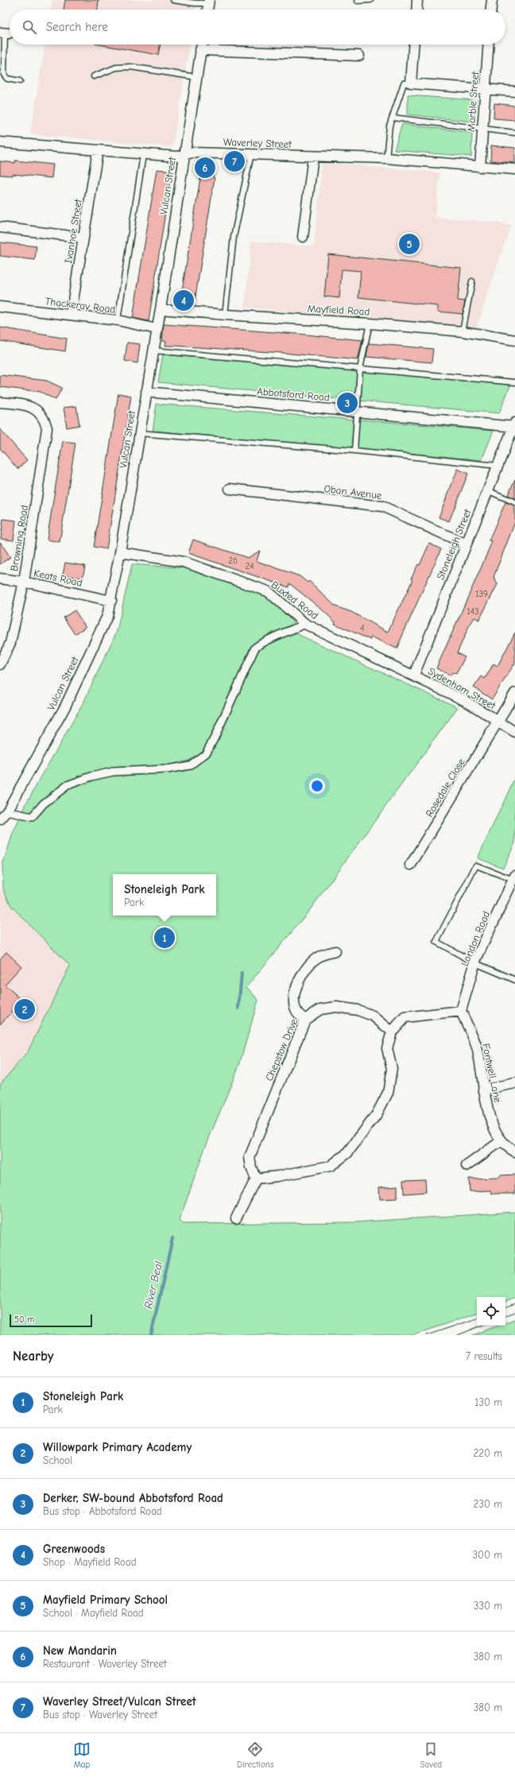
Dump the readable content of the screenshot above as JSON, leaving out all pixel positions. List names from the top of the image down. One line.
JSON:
{"streets":{"street":["Marble Street","Waverley Street","Vulcan Street","Ivanhoe Street","Thackeray Road","Mayfield Road","Abbotsford Road","Oban Avenue","Browning Road","Stoneleigh Street","Keats Road","Buxted Road","Sydenham Street","Rosedale Close","London Road","Chepstow Drive","Fontwell Lane"]},"crossings":[["Marble Street","Waverley Street"],["Waverley Street","Vulcan Street"],["Waverley Street","Ivanhoe Street"],["Vulcan Street","Thackeray Road"],["Vulcan Street","Mayfield Road"],["Vulcan Street","Abbotsford Road"],["Vulcan Street","Keats Road"],["Vulcan Street","Buxted Road"],["Ivanhoe Street","Thackeray Road"],["Abbotsford Road","Stoneleigh Street"],["Oban Avenue","Stoneleigh Street"],["Browning Road","Keats Road"],["Stoneleigh Street","Buxted Road"],["Stoneleigh Street","Sydenham Street"],["Buxted Road","Sydenham Street"],["Sydenham Street","Rosedale Close"],["London Road","Fontwell Lane"]],"water":["River Beal"],"house_numbers":["26","24","139","143","4"],"scale_bar":"50 m","page":{"search":"Search here","pins":["7","6","5","4","3","1","2"],"popup":["Stoneleigh Park","Park"],"scale":"50 m","heading":["Nearby","7 results"],"list":[{"mark":"1","name":"Stoneleigh Park","note":"Park","value":"130 m"},{"mark":"2","name":"Willowpark Primary Academy","note":"School","value":"220 m"},{"mark":"3","name":"Derker, SW-bound Abbotsford Road","note":"Bus stop · Abbotsford Road","value":"230 m"},{"mark":"4","name":"Greenwoods","note":"Shop · Mayfield Road","value":"300 m"},{"mark":"5","name":"Mayfield Primary School","note":"School · Mayfield Road","value":"330 m"},{"mark":"6","name":"New Mandarin","note":"Restaurant · Waverley Street","value":"380 m"},{"mark":"7","name":"Waverley Street/Vulcan Street","note":"Bus stop · Waverley Street","value":"380 m"}],"nav":["Map","Directions","Saved"]}}
